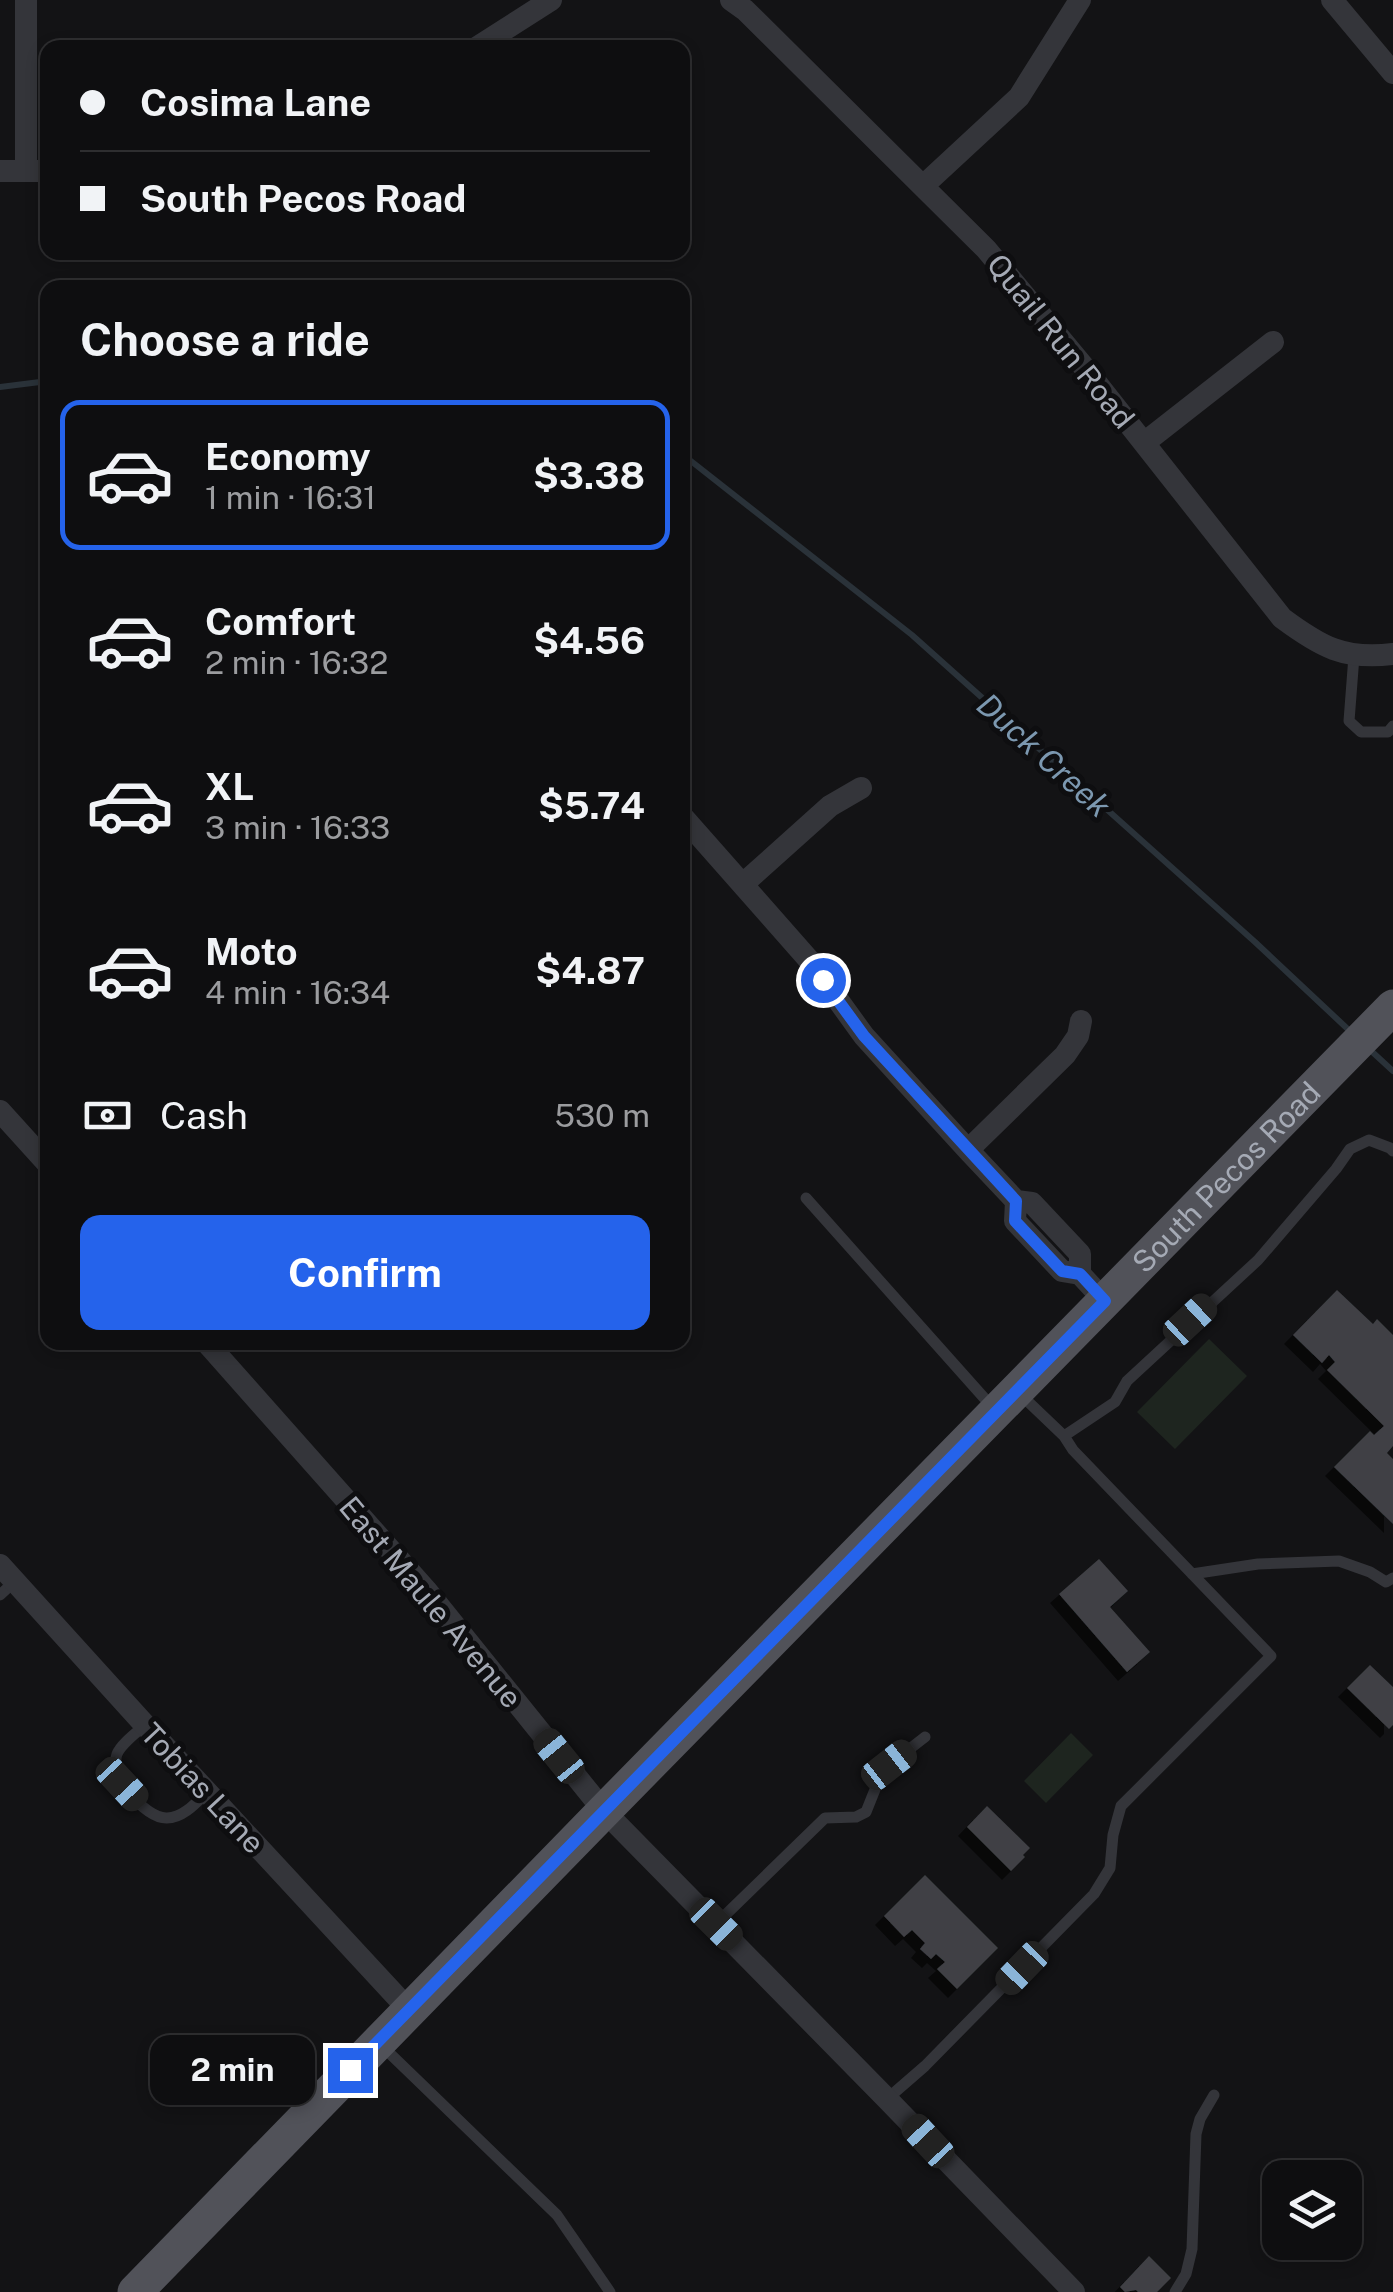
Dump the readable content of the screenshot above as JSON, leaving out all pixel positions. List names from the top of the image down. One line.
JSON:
{"streets":{"main road":["South Pecos Road"],"street":["Quail Run Road","East Maule Avenue","Tobias Lane"]},"crossings":[["South Pecos Road","East Maule Avenue"],["South Pecos Road","Tobias Lane"]],"water":["Duck Creek"],"page":{"banner":["Cosima Lane","South Pecos Road"],"heading":"Choose a ride","list":[{"name":"Economy","note":"1 min · 16:31","value":"$3.38"},{"name":"Comfort","note":"2 min · 16:32","value":"$4.56"},{"name":"XL","note":"3 min · 16:33","value":"$5.74"},{"name":"Moto","note":"4 min · 16:34","value":"$4.87"}],"pay":["Cash","530 m"],"buttons":"Confirm","bubble":"2 min"}}
